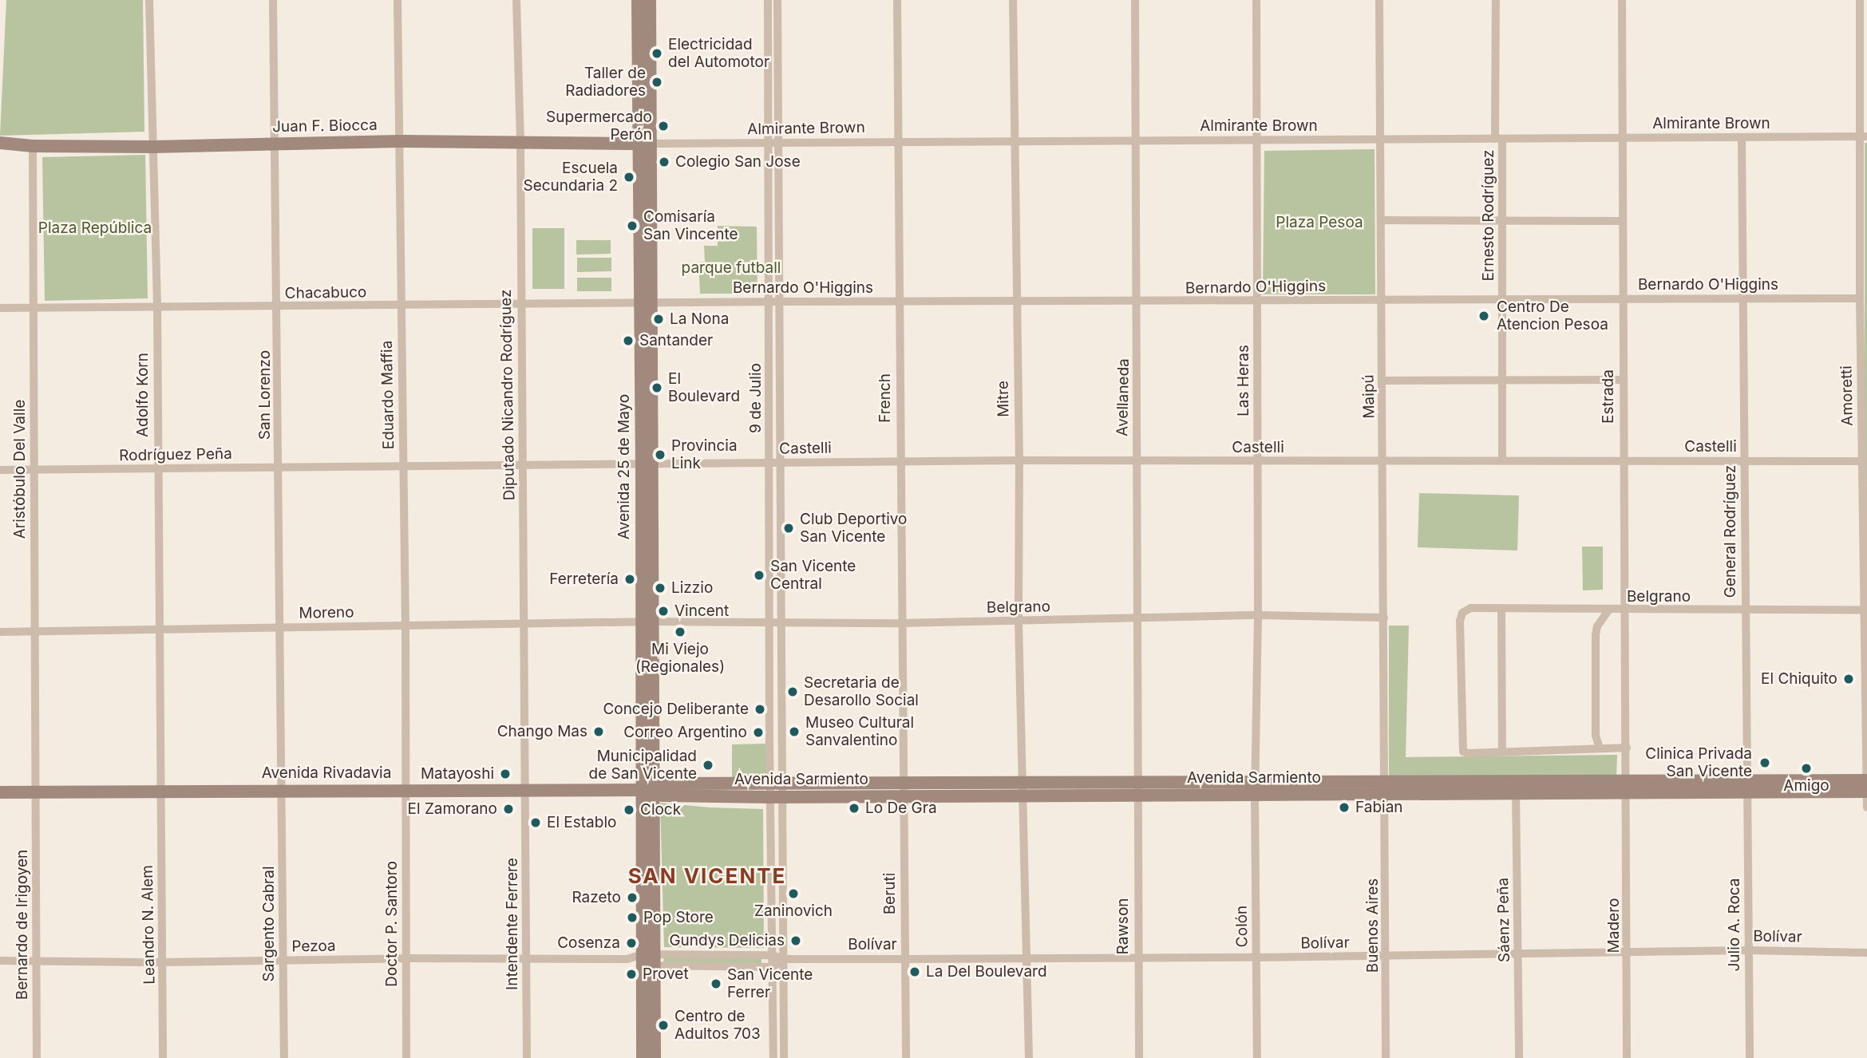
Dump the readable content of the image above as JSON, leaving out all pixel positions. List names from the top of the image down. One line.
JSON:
{"streets":{"main road":["Juan F. Biocca","Avenida 25 de Mayo","Avenida Rivadavia","Avenida Sarmiento"],"street":["Almirante Brown","Ernesto Rodríguez","Bernardo O'Higgins","Chacabuco","Las Heras","Adolfo Korn","San Lorenzo","Eduardo Maffia","Diputado Nicandro Rodríguez","Amoretti","Maipú","Estrada","Avellaneda","9 de Julio","French","Mitre","Castelli","Rodríguez Peña","Aristóbulo Del Valle","General Rodríguez","Belgrano","Moreno","Beruti","Sáenz Peña","Sargento Cabral","Doctor P. Santoro","Intendente Ferrere","Bernardo de Irigoyen","Leandro N. Alem","Julio A. Roca","Buenos Aires","Madero","Rawson","Colón","Bolívar","Pezoa"]},"crossings":[["Almirante Brown","Juan F. Biocca"],["Almirante Brown","Ernesto Rodríguez"],["Almirante Brown","Las Heras"],["Almirante Brown","Amoretti"],["Almirante Brown","Maipú"],["Almirante Brown","Estrada"],["Almirante Brown","Avellaneda"],["Almirante Brown","9 de Julio"],["Almirante Brown","French"],["Almirante Brown","Mitre"],["Almirante Brown","Avenida 25 de Mayo"],["Almirante Brown","General Rodríguez"],["Juan F. Biocca","Adolfo Korn"],["Juan F. Biocca","San Lorenzo"],["Juan F. Biocca","Eduardo Maffia"],["Juan F. Biocca","Diputado Nicandro Rodríguez"],["Juan F. Biocca","Avenida 25 de Mayo"],["Juan F. Biocca","Aristóbulo Del Valle"],["Ernesto Rodríguez","Bernardo O'Higgins"],["Ernesto Rodríguez","Castelli"],["Bernardo O'Higgins","Chacabuco"],["Bernardo O'Higgins","Las Heras"],["Bernardo O'Higgins","Amoretti"],["Bernardo O'Higgins","Maipú"],["Bernardo O'Higgins","Estrada"],["Bernardo O'Higgins","Avellaneda"],["Bernardo O'Higgins","9 de Julio"],["Bernardo O'Higgins","French"],["Bernardo O'Higgins","Mitre"],["Bernardo O'Higgins","Avenida 25 de Mayo"],["Bernardo O'Higgins","General Rodríguez"],["Chacabuco","Adolfo Korn"],["Chacabuco","San Lorenzo"],["Chacabuco","Eduardo Maffia"],["Chacabuco","Diputado Nicandro Rodríguez"],["Chacabuco","Avenida 25 de Mayo"],["Chacabuco","Aristóbulo Del Valle"],["Las Heras","Castelli"],["Las Heras","Belgrano"],["Las Heras","Avenida Sarmiento"],["Las Heras","Colón"],["Adolfo Korn","Rodríguez Peña"],["Adolfo Korn","Moreno"],["Adolfo Korn","Avenida Rivadavia"],["Adolfo Korn","Leandro N. Alem"],["San Lorenzo","Rodríguez Peña"],["San Lorenzo","Moreno"],["San Lorenzo","Avenida Rivadavia"],["San Lorenzo","Sargento Cabral"],["Eduardo Maffia","Rodríguez Peña"],["Eduardo Maffia","Moreno"],["Eduardo Maffia","Avenida Rivadavia"],["Eduardo Maffia","Doctor P. Santoro"],["Diputado Nicandro Rodríguez","Rodríguez Peña"],["Diputado Nicandro Rodríguez","Moreno"],["Diputado Nicandro Rodríguez","Avenida Rivadavia"],["Diputado Nicandro Rodríguez","Intendente Ferrere"],["Amoretti","Castelli"],["Amoretti","Belgrano"],["Amoretti","Avenida Sarmiento"],["Maipú","Castelli"],["Maipú","Belgrano"],["Maipú","Avenida Sarmiento"],["Maipú","Buenos Aires"],["Estrada","Castelli"],["Estrada","Belgrano"],["Estrada","Avenida Sarmiento"],["Estrada","Madero"],["Avellaneda","Castelli"],["Avellaneda","Belgrano"],["Avellaneda","Avenida Sarmiento"],["Avellaneda","Rawson"],["9 de Julio","Castelli"],["9 de Julio","Belgrano"],["9 de Julio","Avenida Sarmiento"],["French","Castelli"],["French","Belgrano"],["French","Avenida Sarmiento"],["French","Beruti"],["Mitre","Castelli"],["Mitre","Belgrano"],["Mitre","Avenida Sarmiento"],["Mitre","Bolívar"],["Castelli","Rodríguez Peña"],["Castelli","Avenida 25 de Mayo"],["Castelli","General Rodríguez"],["Rodríguez Peña","Avenida 25 de Mayo"],["Rodríguez Peña","Aristóbulo Del Valle"],["Avenida 25 de Mayo","Belgrano"],["Avenida 25 de Mayo","Moreno"],["Avenida 25 de Mayo","Avenida Rivadavia"],["Avenida 25 de Mayo","Avenida Sarmiento"],["Avenida 25 de Mayo","Bolívar"],["Aristóbulo Del Valle","Moreno"],["Aristóbulo Del Valle","Avenida Rivadavia"],["Aristóbulo Del Valle","Bernardo de Irigoyen"],["General Rodríguez","Belgrano"],["General Rodríguez","Avenida Sarmiento"],["General Rodríguez","Julio A. Roca"],["Belgrano","Moreno"],["Avenida Rivadavia","Avenida Sarmiento"],["Avenida Rivadavia","Sargento Cabral"],["Avenida Rivadavia","Doctor P. Santoro"],["Avenida Rivadavia","Intendente Ferrere"],["Avenida Rivadavia","Bernardo de Irigoyen"],["Avenida Rivadavia","Leandro N. Alem"],["Avenida Sarmiento","Beruti"],["Avenida Sarmiento","Sáenz Peña"],["Avenida Sarmiento","Julio A. Roca"],["Avenida Sarmiento","Buenos Aires"],["Avenida Sarmiento","Madero"],["Avenida Sarmiento","Rawson"],["Avenida Sarmiento","Colón"],["Beruti","Bolívar"],["Sáenz Peña","Bolívar"],["Sargento Cabral","Pezoa"],["Doctor P. Santoro","Pezoa"],["Intendente Ferrere","Pezoa"],["Bernardo de Irigoyen","Pezoa"],["Leandro N. Alem","Pezoa"],["Julio A. Roca","Bolívar"],["Buenos Aires","Bolívar"],["Madero","Bolívar"],["Rawson","Bolívar"],["Colón","Bolívar"],["Bolívar","Pezoa"]],"districts":["SAN VICENTE"],"parks":["Plaza Pesoa","Plaza República","parque futball"],"places":["Electricidad del Automotor","Taller de Radiadores","Supermercado Perón","Colegio San Jose","Escuela Secundaria 2","Comisaría San Vincente","Centro De Atencion Pesoa","La Nona","Santander","El Boulevard","Provincia Link","Club Deportivo San Vicente","San Vicente Central","Ferretería","Lizzio","Vincent","Mi Viejo (Regionales)","El Chiquito","Secretaria de Desarollo Social","Concejo Deliberante","Chango Mas","Museo Cultural Sanvalentino","Correo Argentino","Clinica Privada San Vicente","Municipalidad de San Vicente","Amigo","Matayoshi","Fabian","Lo De Gra","El Zamorano","Clock","El Establo","Zaninovich","Razeto","Pop Store","Gundys Delicias","Cosenza","La Del Boulevard","Provet","San Vicente Ferrer","Centro de Adultos 703"]}
